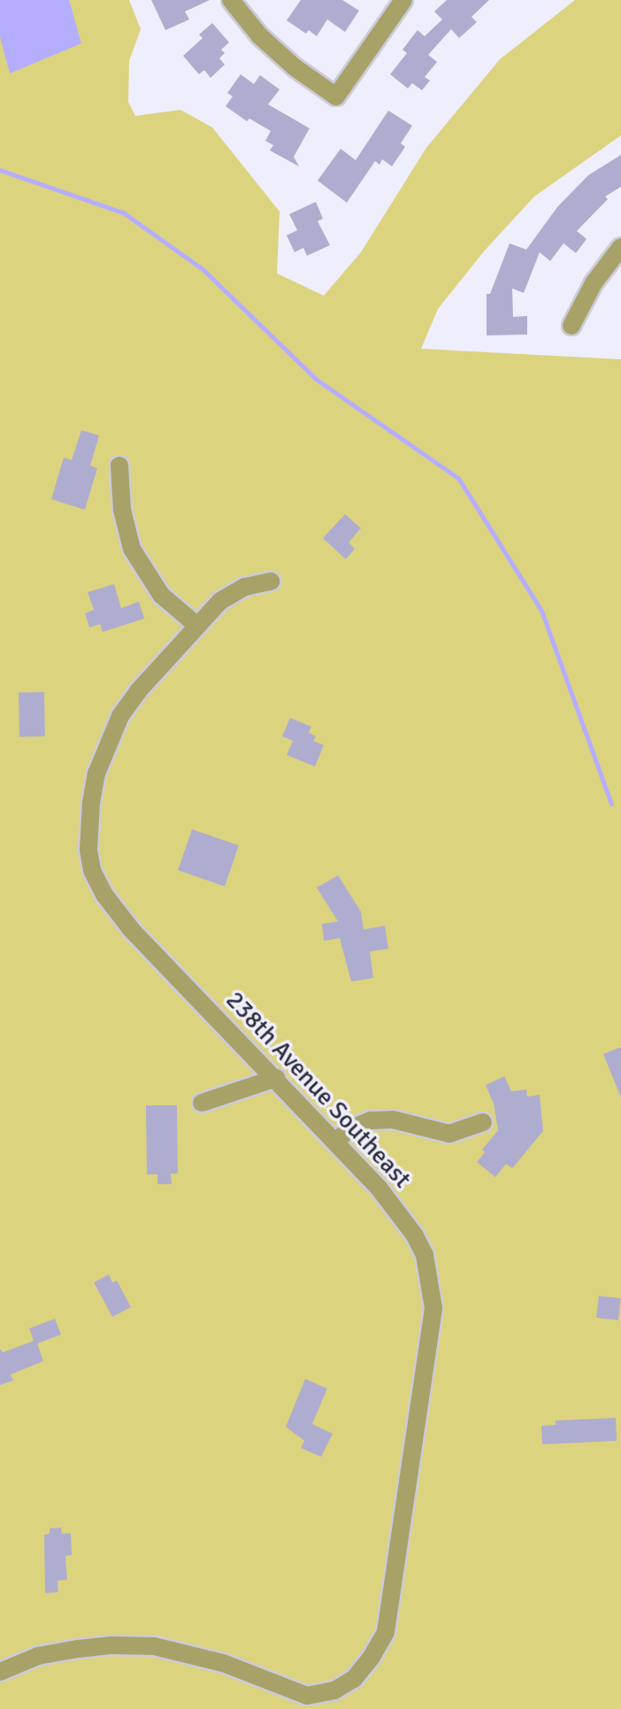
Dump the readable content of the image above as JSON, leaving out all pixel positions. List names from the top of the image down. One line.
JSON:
{"streets":{"street":["238th Avenue Southeast"]}}
